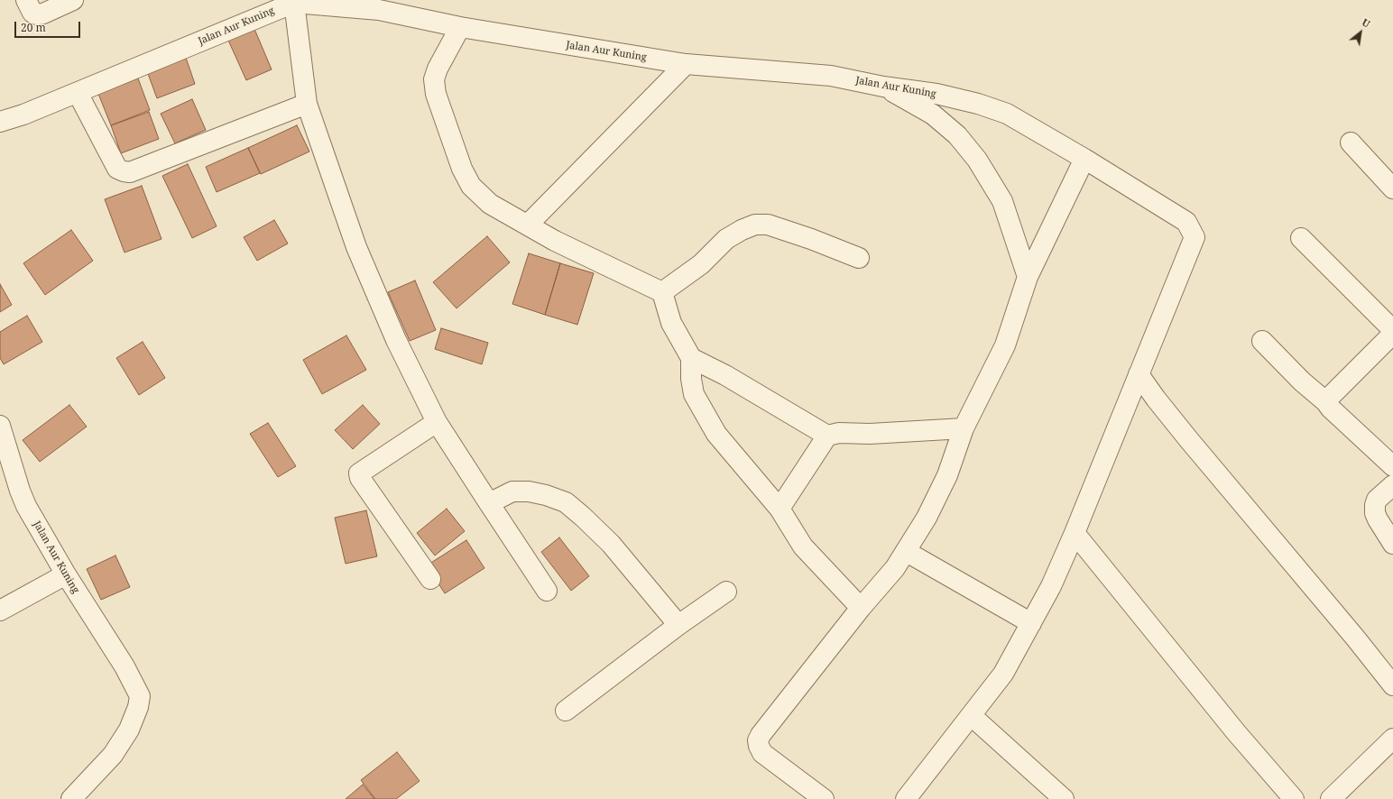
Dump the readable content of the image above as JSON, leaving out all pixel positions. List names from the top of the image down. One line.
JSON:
{"streets":{"street":["Jalan Aur Kuning"]},"scale_bar":"20 m","north":"top right"}
